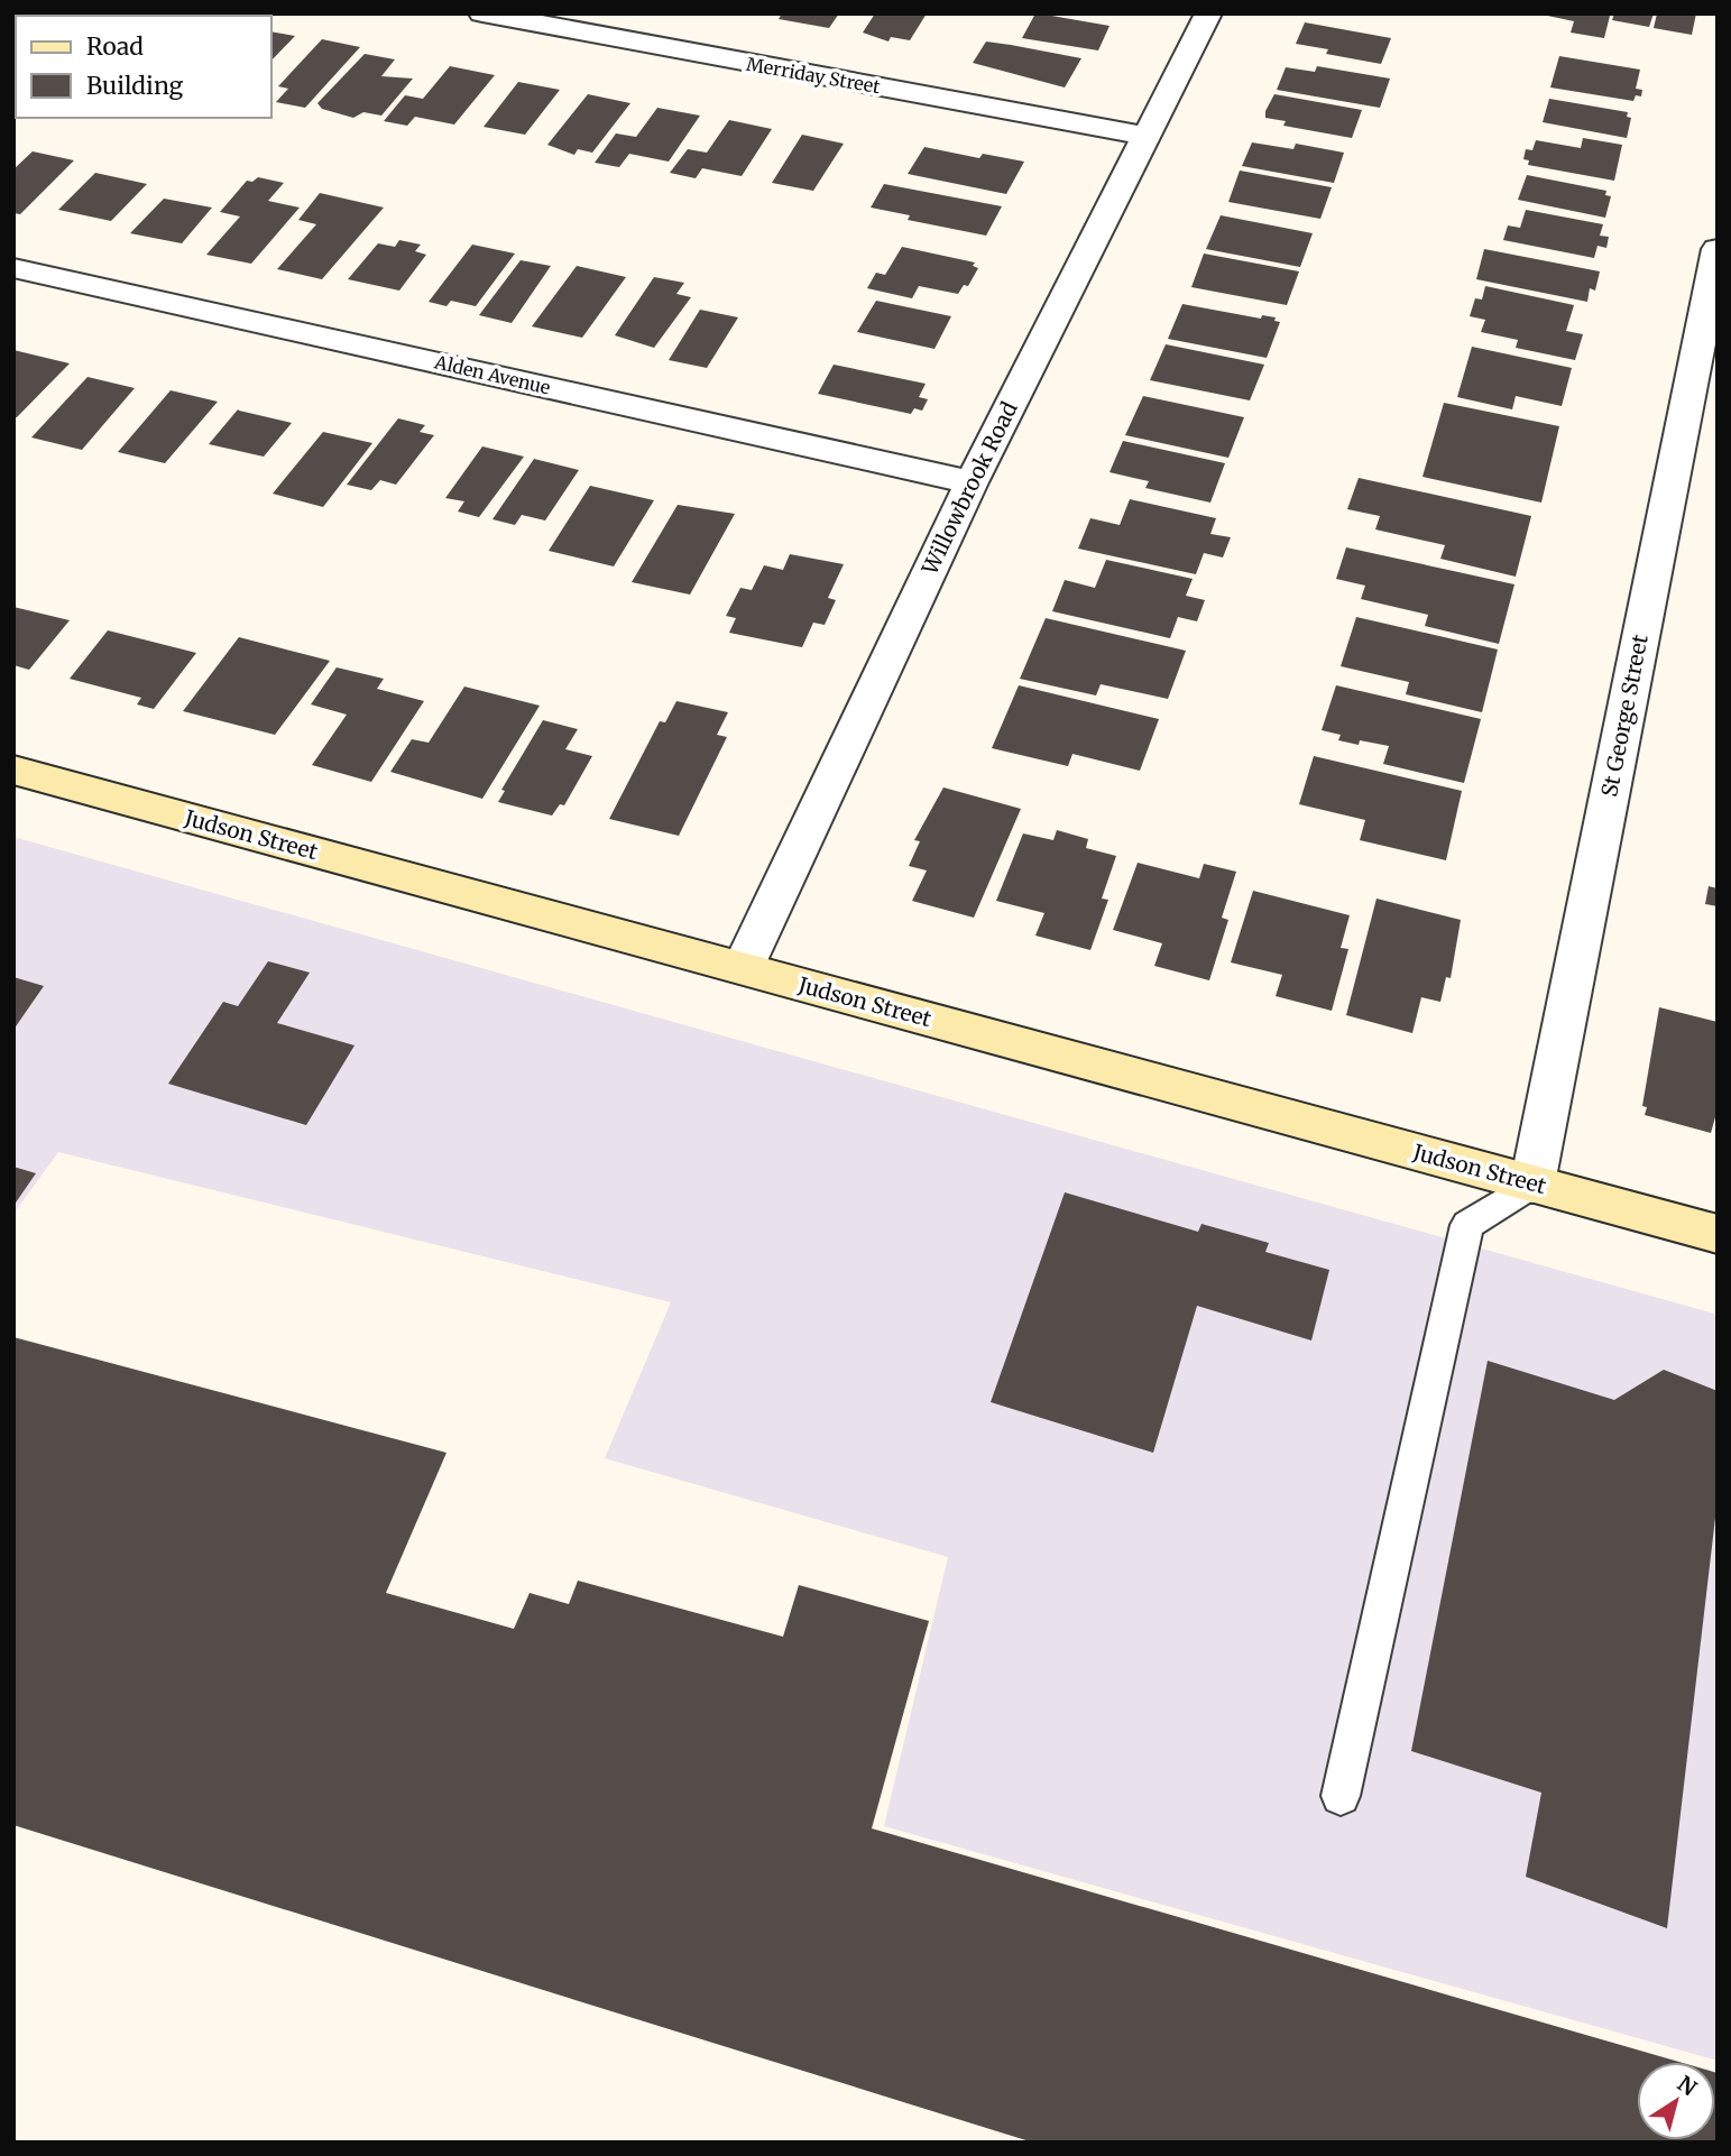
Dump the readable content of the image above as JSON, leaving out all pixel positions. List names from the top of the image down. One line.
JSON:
{"streets":{"street":["Merriday Street","Alden Avenue","Willowbrook Road","St George Street","Judson Street"]},"crossings":[["Merriday Street","Willowbrook Road"],["Alden Avenue","Willowbrook Road"],["Willowbrook Road","Judson Street"],["St George Street","Judson Street"]],"legend":["Road","Building"],"north":"top right"}
